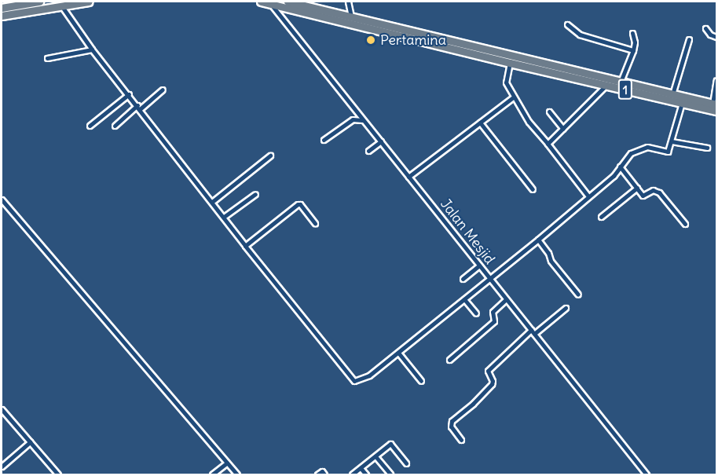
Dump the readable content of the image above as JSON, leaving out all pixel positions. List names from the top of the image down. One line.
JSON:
{"streets":{"highway":["1"],"street":["Jalan Mesjid"]},"crossings":[["1","Jalan Mesjid"]],"places":["Pertamina"]}
